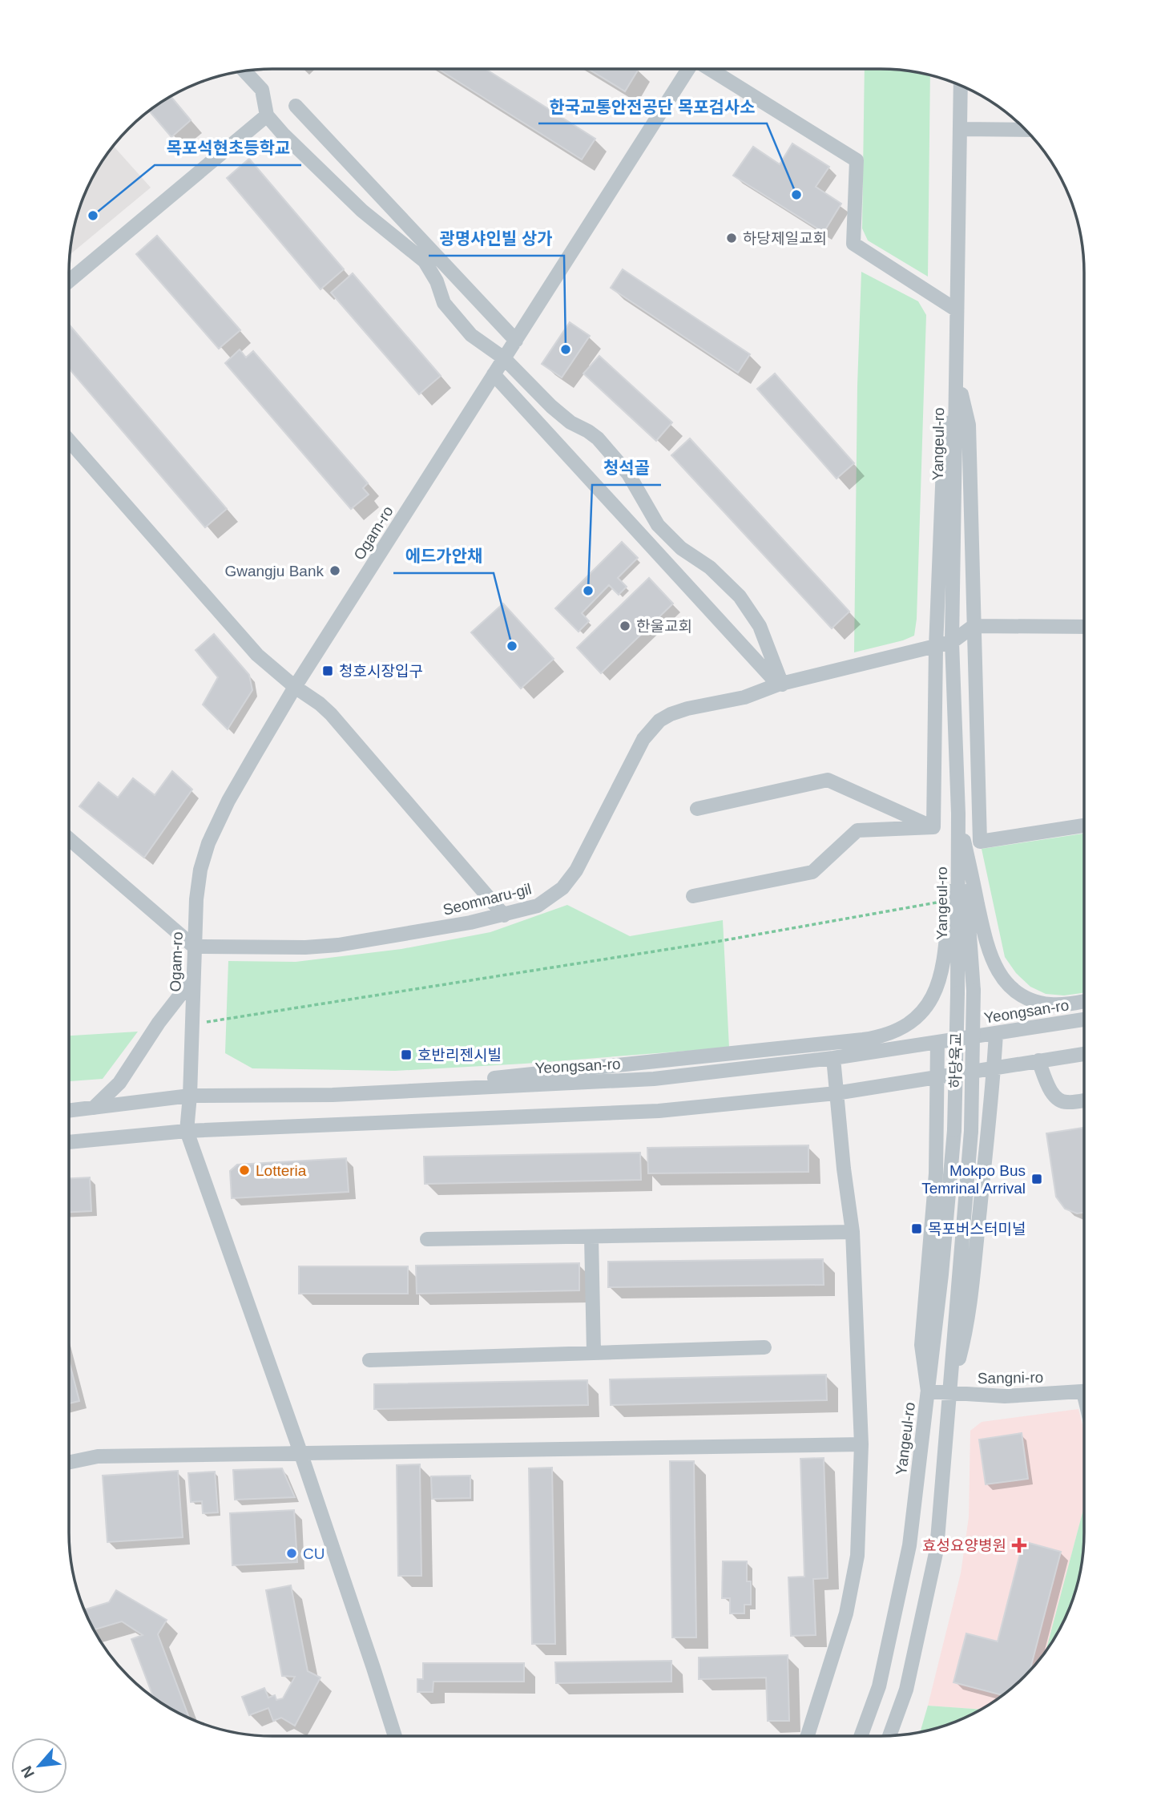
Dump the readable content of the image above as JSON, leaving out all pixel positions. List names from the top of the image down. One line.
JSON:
{"streets":{"street":["Yangeul-ro","Ogam-ro","Seomnaru-gil","Yeongsan-ro","하당육교","Sangni-ro"]},"crossings":[["Yangeul-ro","Seomnaru-gil"],["Yangeul-ro","하당육교"],["Yangeul-ro","Sangni-ro"],["Ogam-ro","Seomnaru-gil"],["Ogam-ro","Yeongsan-ro"],["하당육교","Sangni-ro"]],"places":{"other":["한국교통안전공단 목포검사소","목포석현초등학교","하당제일교회","광명샤인빌 상가","Gwangju Bank","청석골","한울교회","에드가안채","Lotteria","CU"],"transit":["청호시장입구","호반리젠시빌","Mokpo Bus Temrinal Arrival","목포버스터미널"],"health":["효성요양병원"]},"north":"bottom left"}
